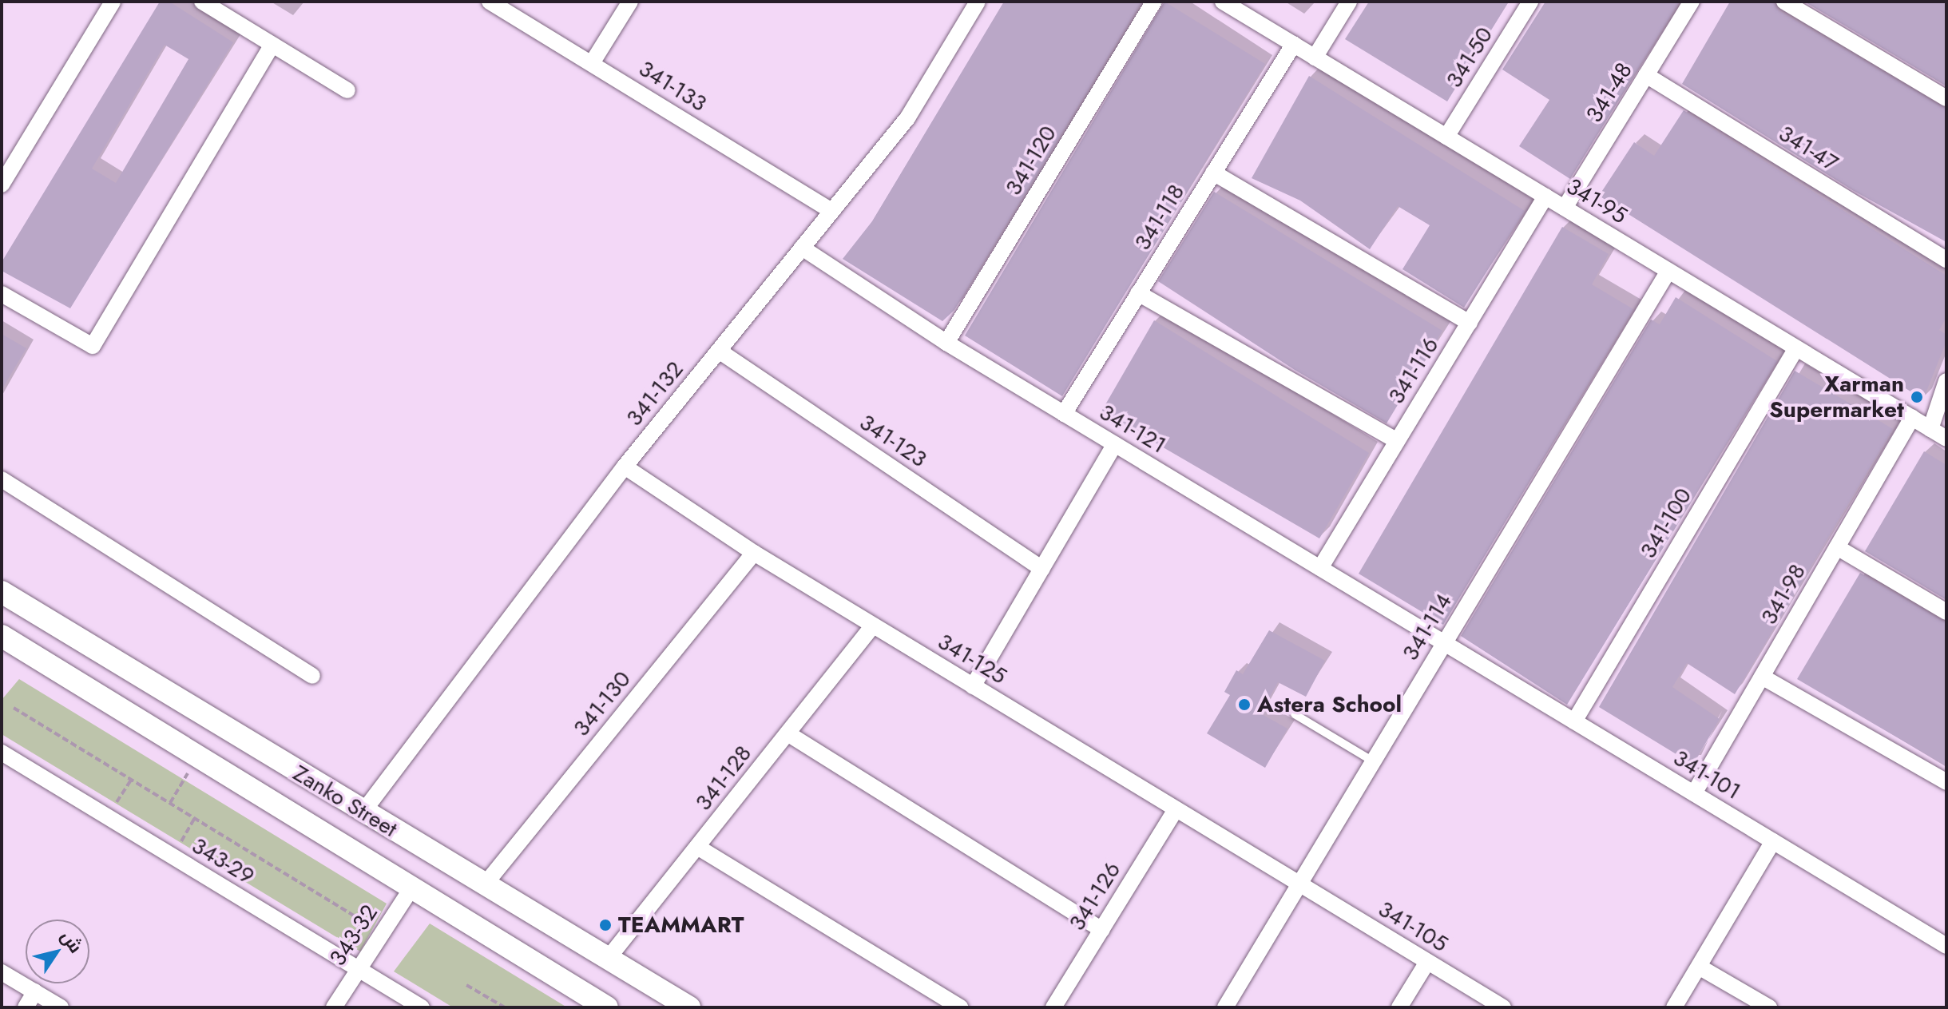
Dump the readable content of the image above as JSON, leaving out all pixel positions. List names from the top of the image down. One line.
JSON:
{"streets":{"main road":["Zanko Street"],"street":["341-50","341-133","341-48","341-47","341-120","341-95","341-118","341-116","341-132","341-121","341-123","341-100","341-98","341-114","341-125","341-130","341-101","341-128","343-29","341-126","341-105","343-32"]},"crossings":[["341-50","341-95"],["341-133","341-132"],["341-48","341-47"],["341-48","341-95"],["341-120","341-121"],["341-95","341-118"],["341-95","341-116"],["341-95","341-100"],["341-95","341-98"],["341-95","341-114"],["341-118","341-121"],["341-116","341-121"],["341-132","341-121"],["341-132","341-123"],["341-132","341-125"],["341-132","Zanko Street"],["341-121","341-114"],["341-121","341-101"],["341-100","341-101"],["341-98","341-101"],["341-114","341-125"],["341-114","341-101"],["341-114","341-105"],["341-125","341-130"],["341-125","341-128"],["341-125","341-126"],["341-125","341-105"],["341-130","Zanko Street"],["341-128","Zanko Street"],["Zanko Street","343-32"],["343-29","343-32"]],"places":["Xarman Supermarket","Astera School","TEAMMART"],"north":"top right"}
